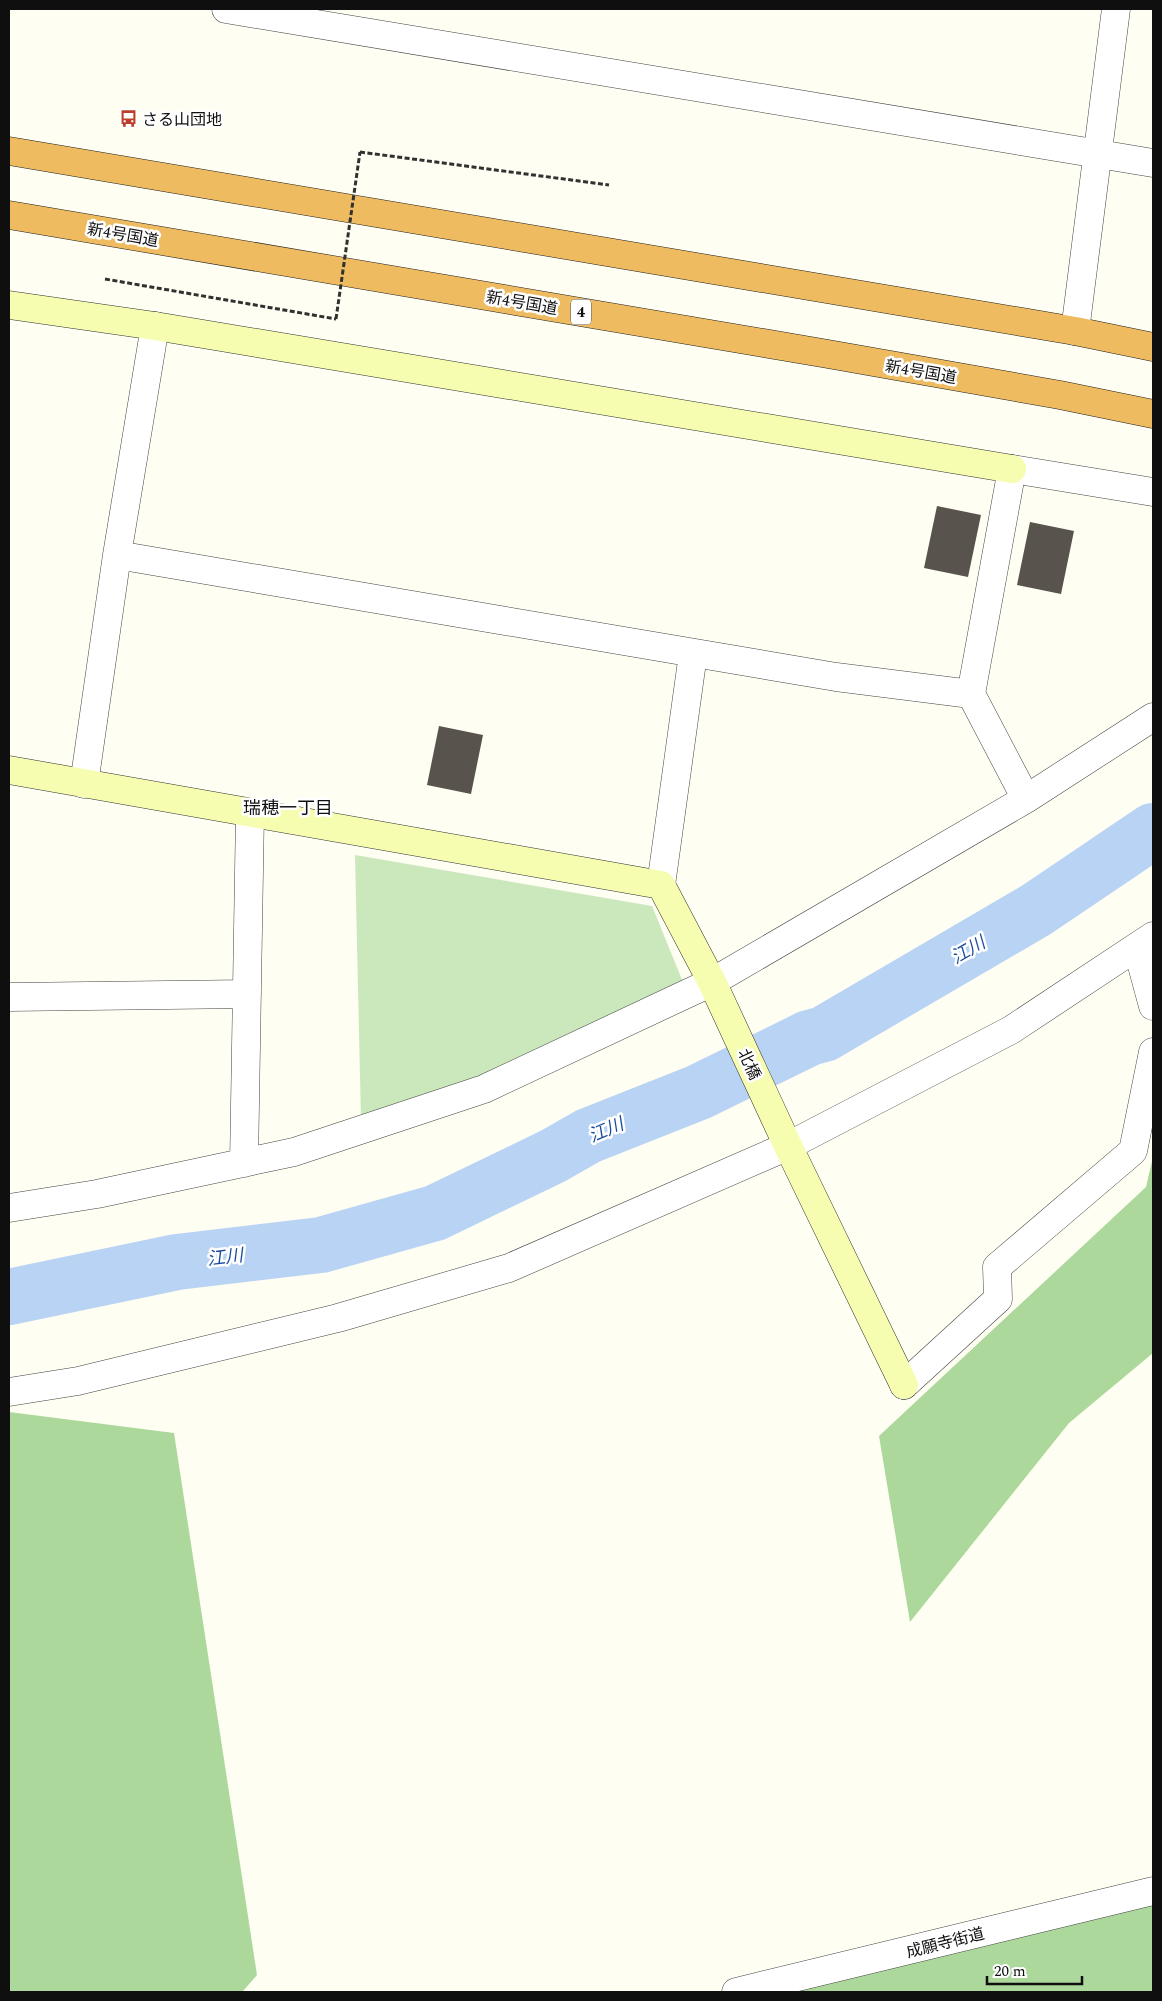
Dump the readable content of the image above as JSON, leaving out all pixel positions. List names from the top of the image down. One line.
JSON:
{"streets":{"highway":["新4号国道","4"],"street":["北橋","成願寺街道"]},"districts":["瑞穂一丁目"],"water":["江川"],"places":{"bus stop":["さる山団地"]},"scale_bar":"20 m"}
